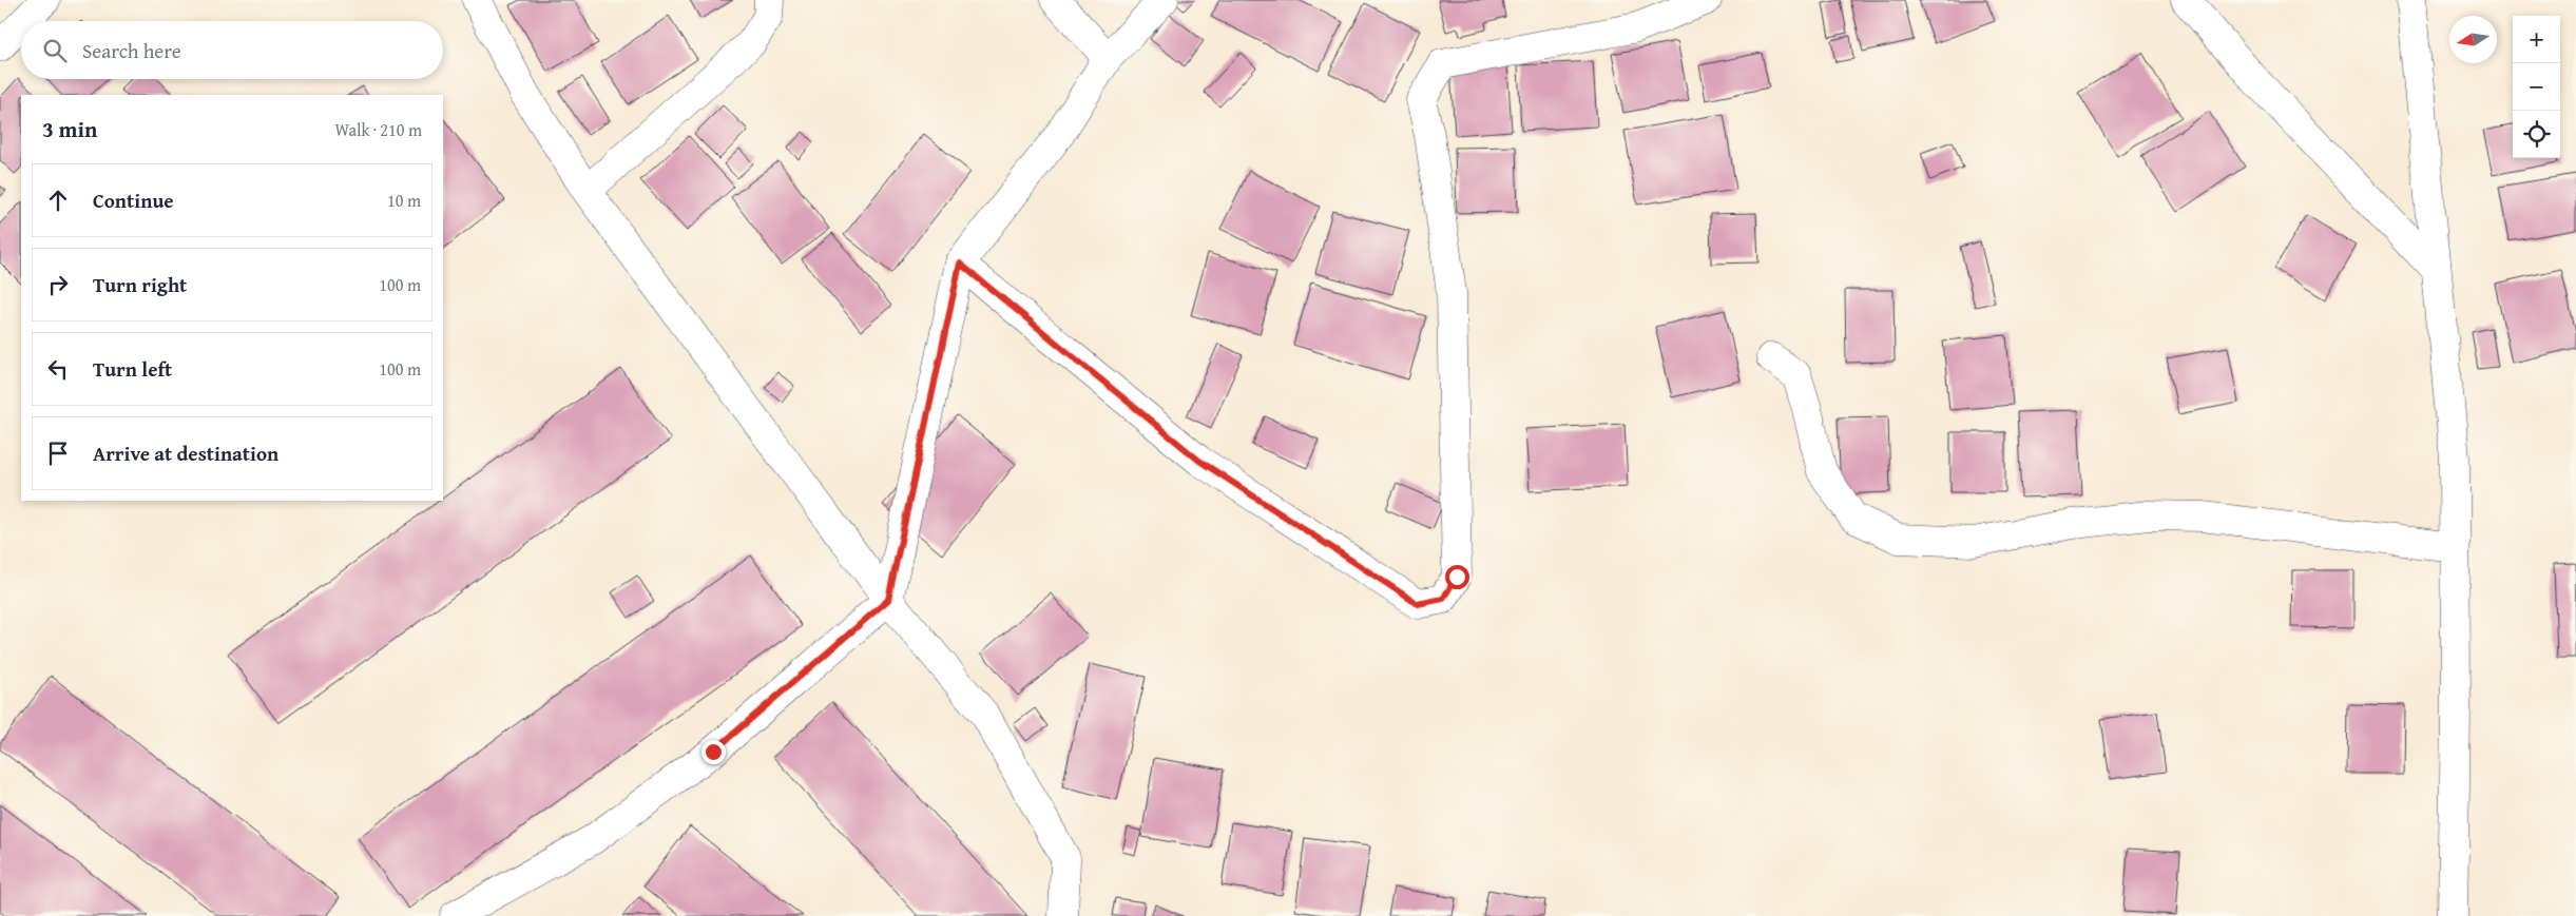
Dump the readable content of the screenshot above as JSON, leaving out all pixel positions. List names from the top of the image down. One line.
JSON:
{"north":"left","page":{"map_buttons":["+","−"],"search":"Search here","heading":["3 min","Walk · 210 m"],"list":[["Continue","10 m"],["Turn right","100 m"],["Turn left","100 m"],"Arrive at destination"]}}
